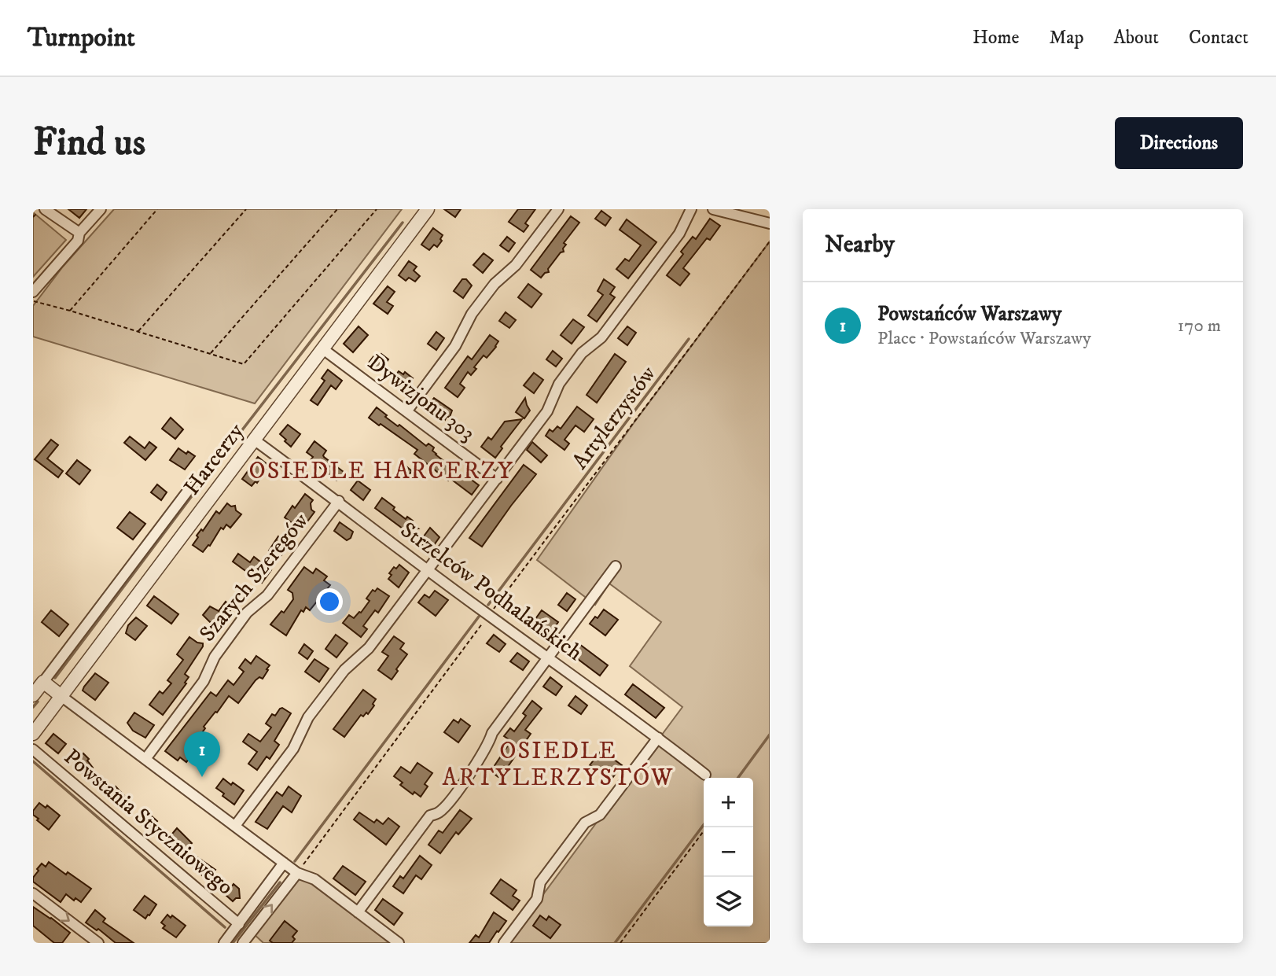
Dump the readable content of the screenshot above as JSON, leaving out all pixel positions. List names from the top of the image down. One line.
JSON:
{"streets":{"street":["Dywizjonu 303","Harcerzy","Szarych Szeregów","Strzelców Podhalańskich","Powstania Styczniowego"],"path":["Artylerzystów"]},"crossings":[["Dywizjonu 303","Harcerzy"],["Artylerzystów","Strzelców Podhalańskich"],["Harcerzy","Strzelców Podhalańskich"],["Szarych Szeregów","Strzelców Podhalańskich"]],"districts":["OSIEDLE HARCERZY","OSIEDLE ARTYLERZYSTÓW"],"page":{"header":"Turnpoint","nav":["Home","Map","About","Contact"],"buttons":"Directions","title":"Find us","heading":"Nearby","list":[{"mark":"1","name":"Powstańców Warszawy","note":"Place · Powstańców Warszawy","value":"170 m"}],"pins":"1","map_buttons":["+","−"]}}
